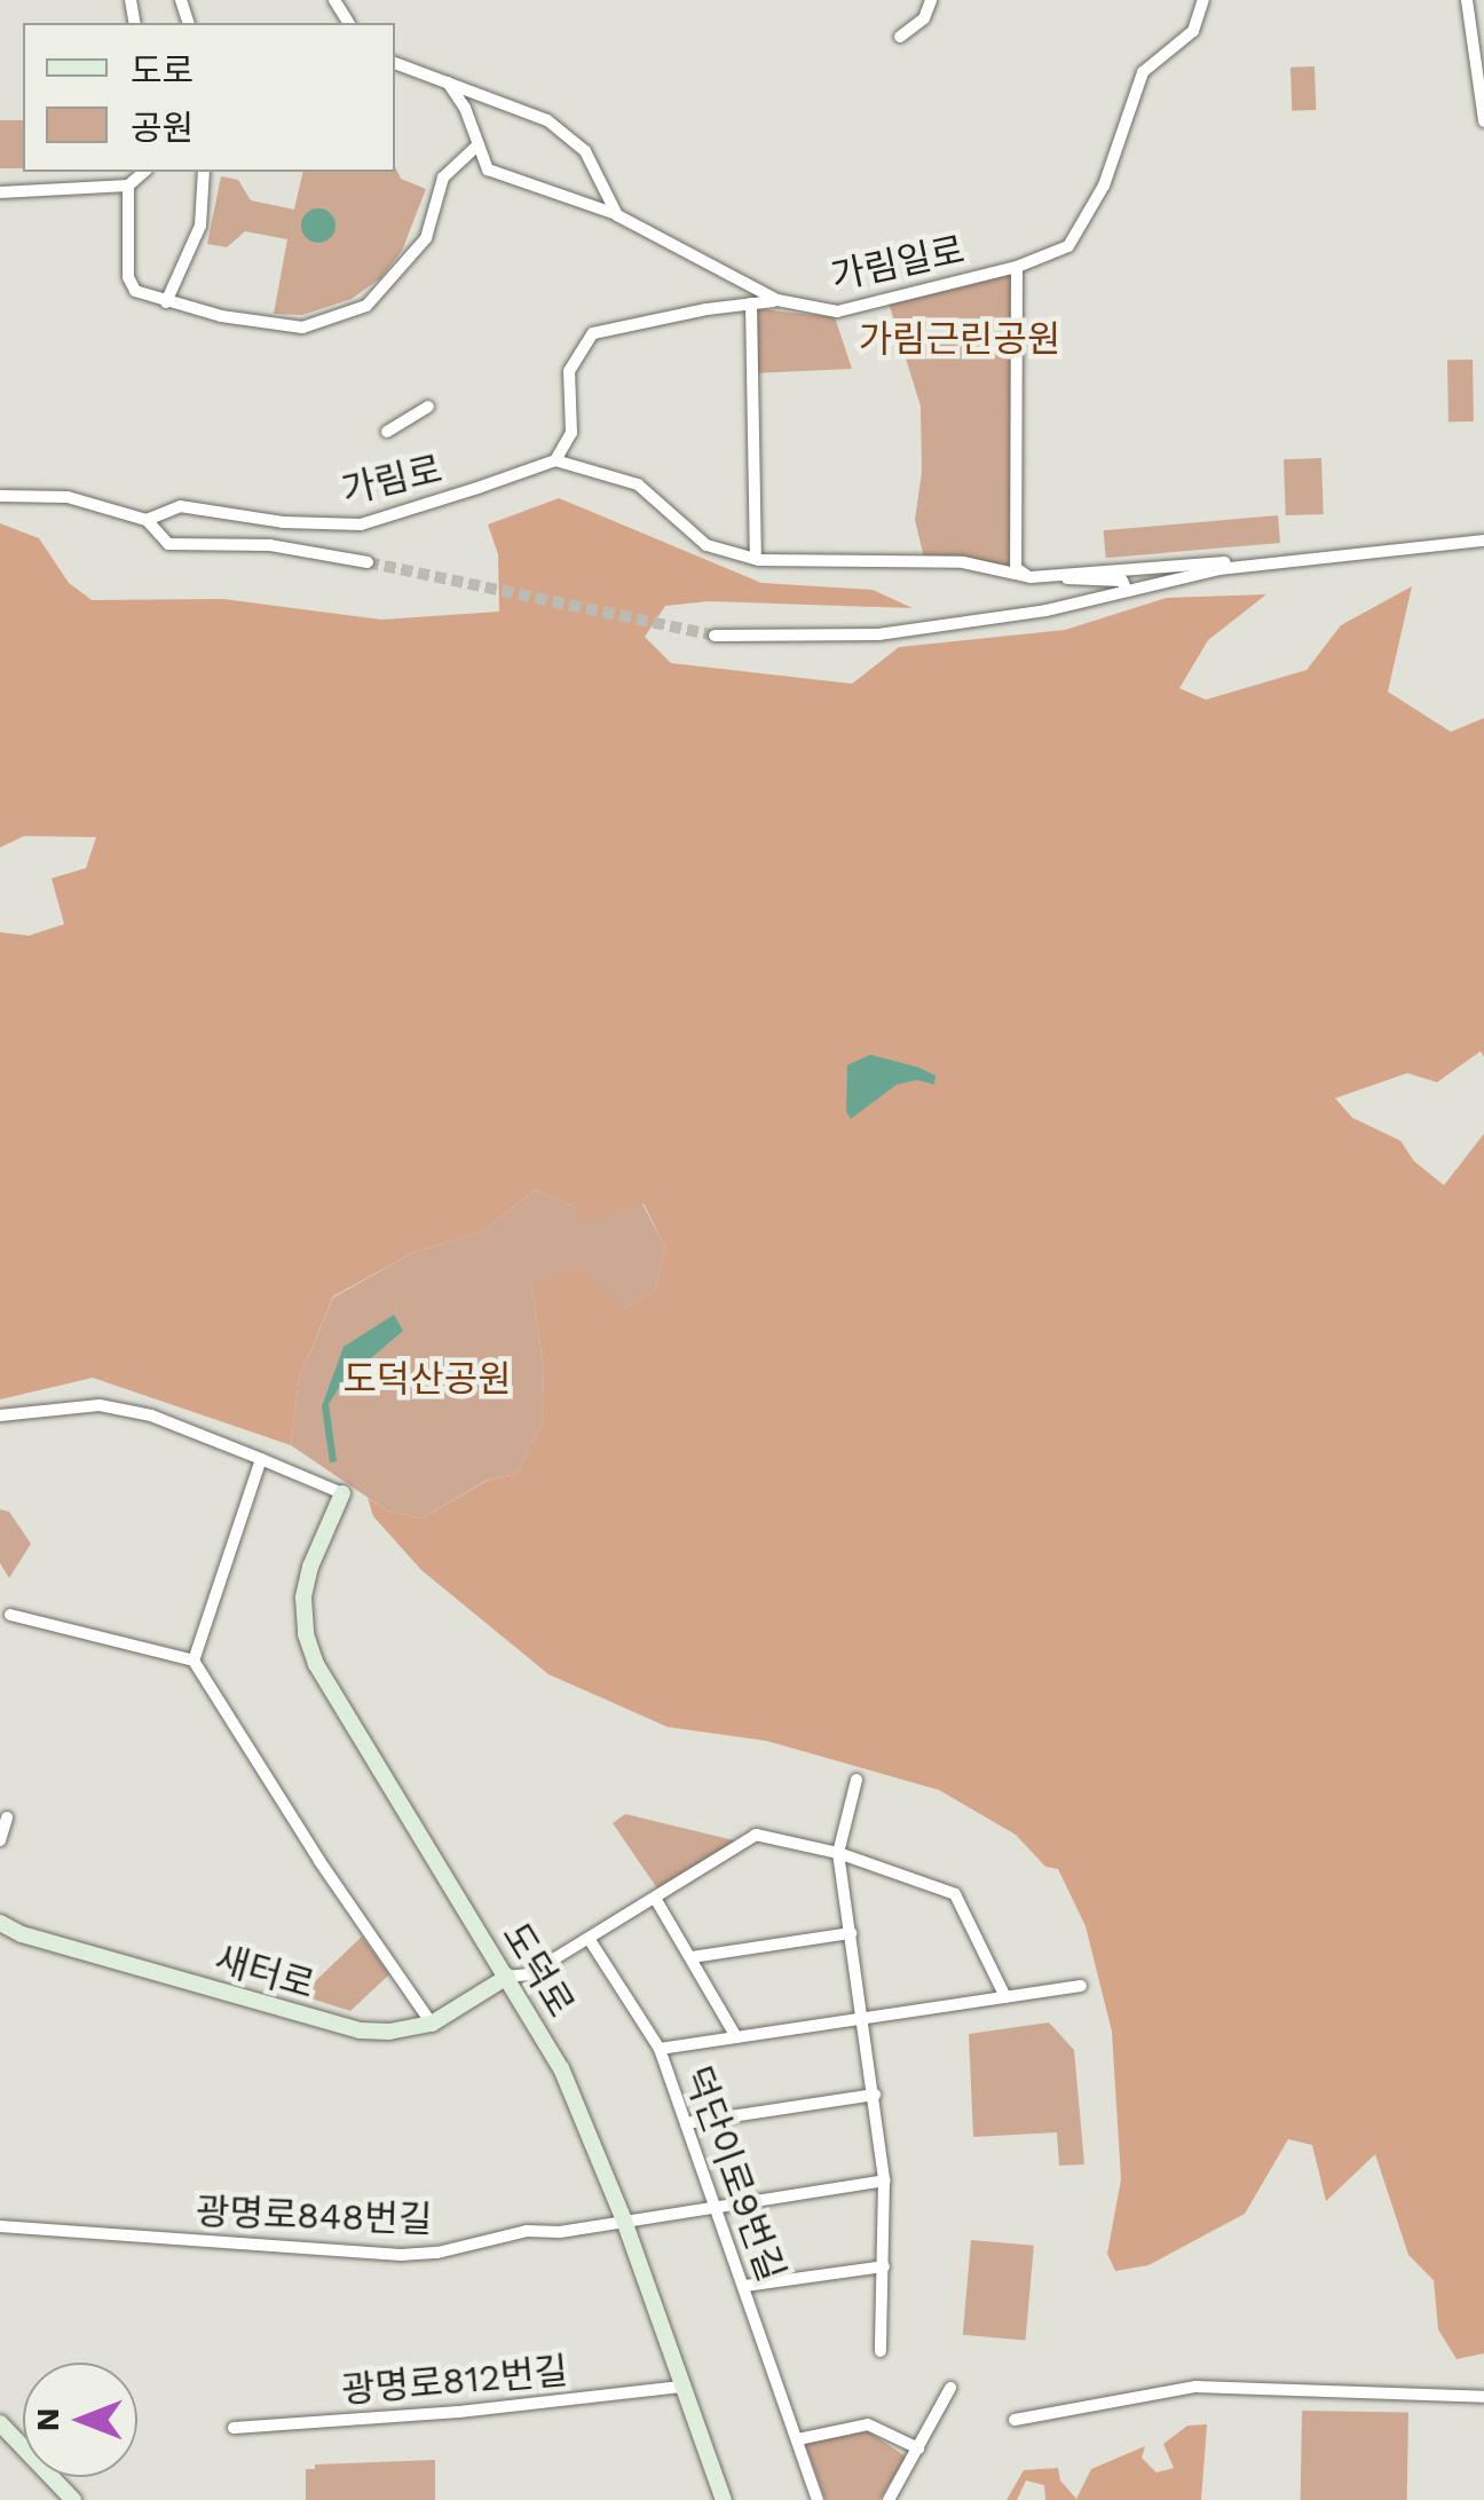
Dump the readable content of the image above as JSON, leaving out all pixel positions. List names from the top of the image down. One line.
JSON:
{"streets":{"street":["가림일로","가림로","도덕로","새터로","덕단이로9번길","광명로848번길","광명로812번길"]},"crossings":[["도덕로","새터로"],["도덕로","광명로848번길"],["도덕로","광명로812번길"],["덕단이로9번길","광명로848번길"]],"parks":["가림근린공원","도덕산공원"],"legend":["도로","공원"],"north":"left"}
